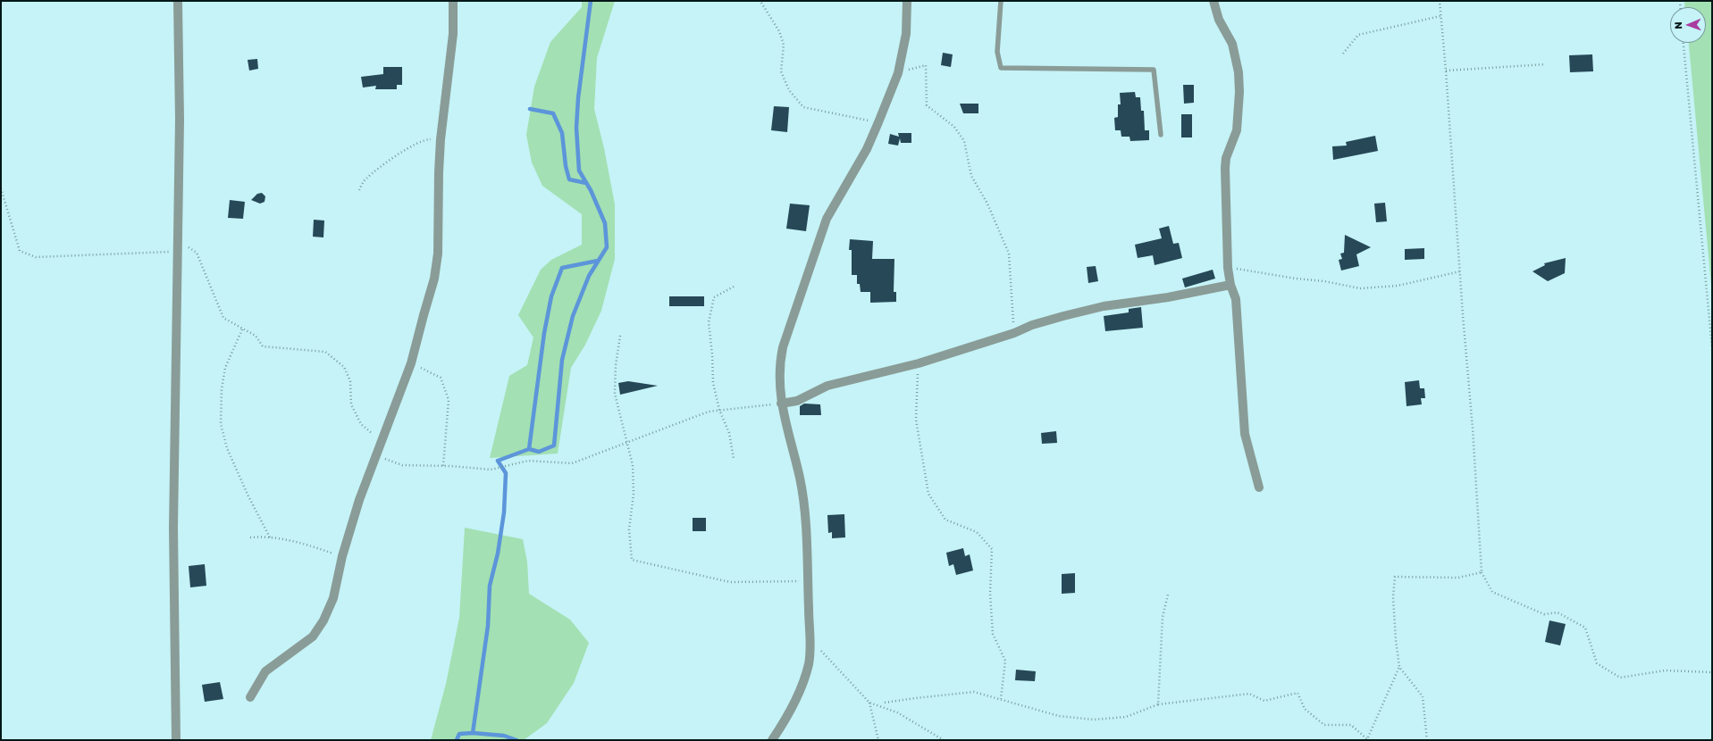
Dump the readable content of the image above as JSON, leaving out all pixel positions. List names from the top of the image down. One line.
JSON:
{"north":"left"}
